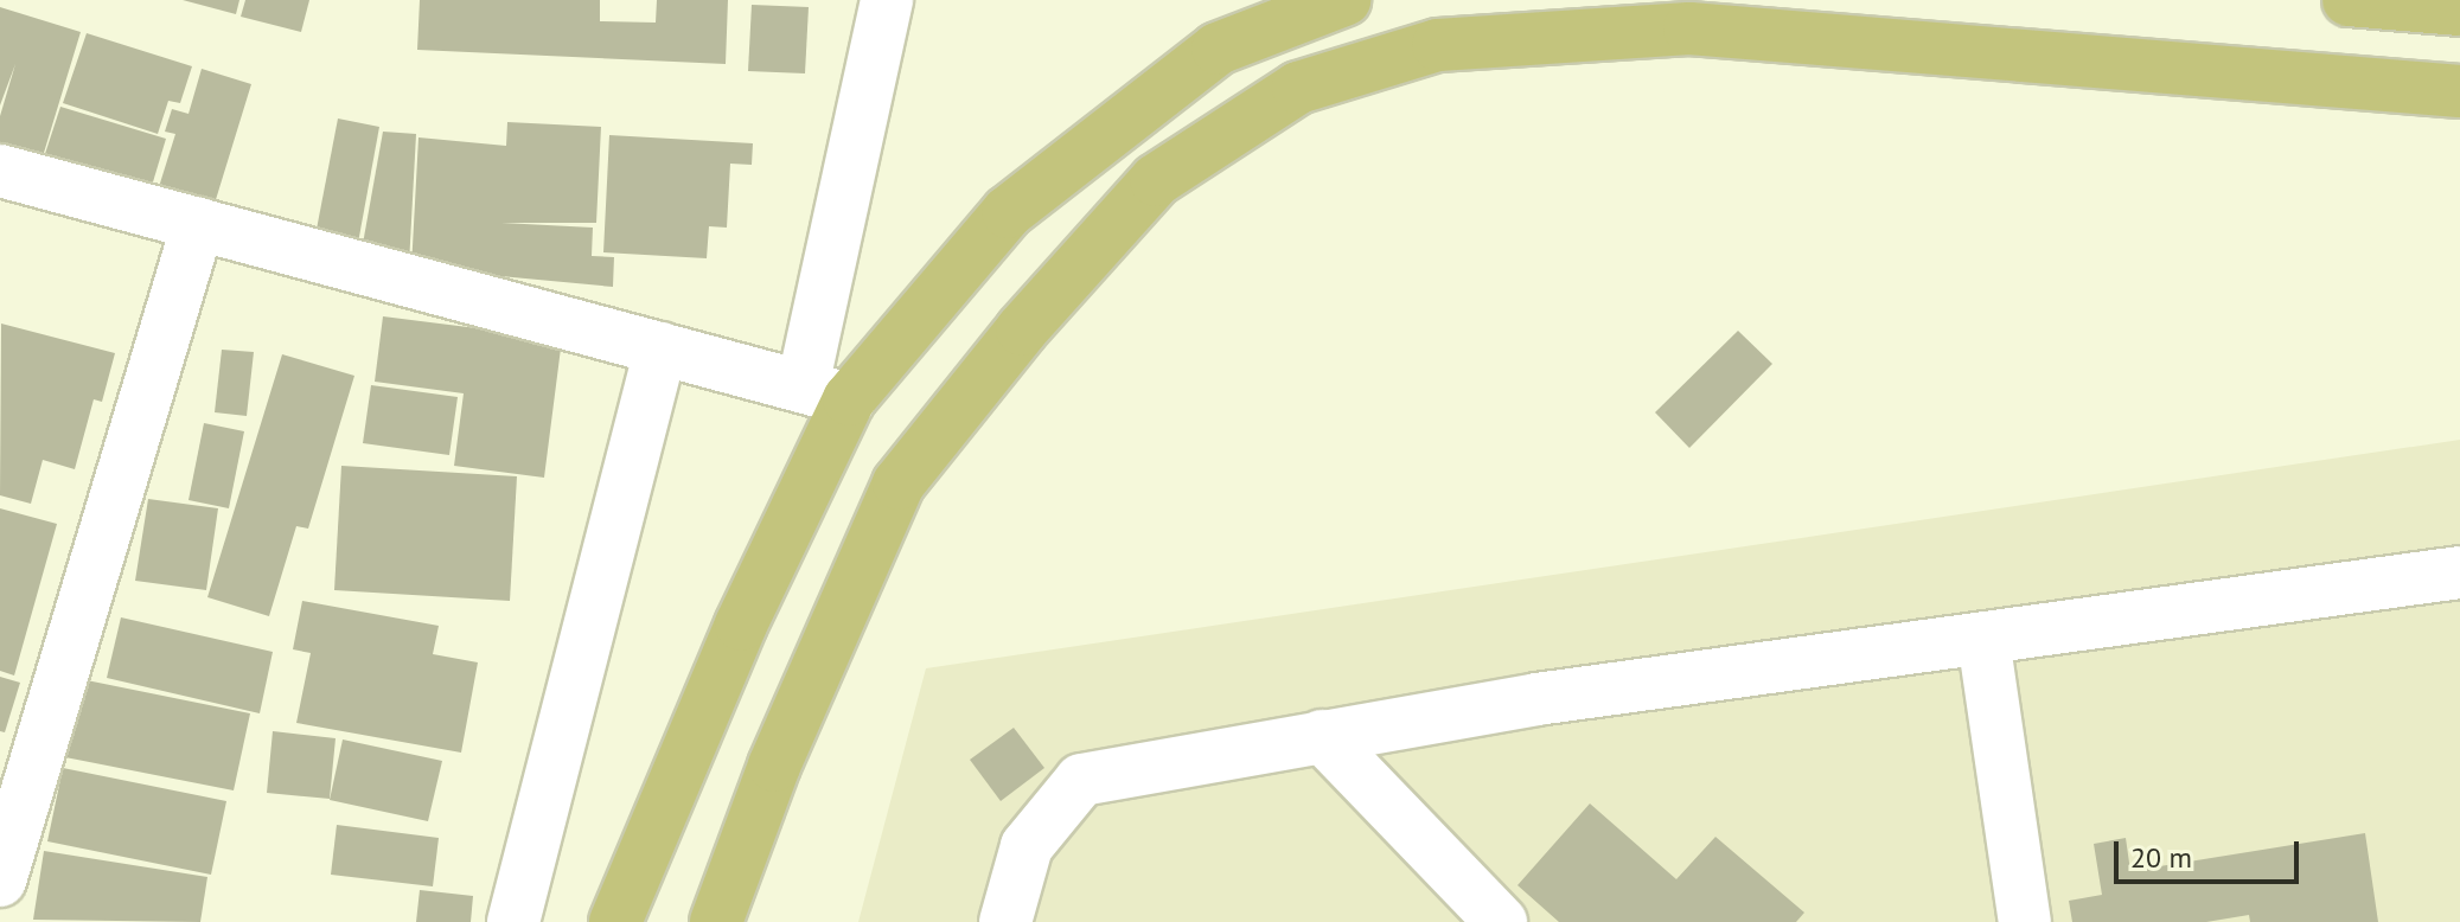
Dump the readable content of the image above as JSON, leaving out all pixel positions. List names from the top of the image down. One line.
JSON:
{"scale_bar":"20 m"}
